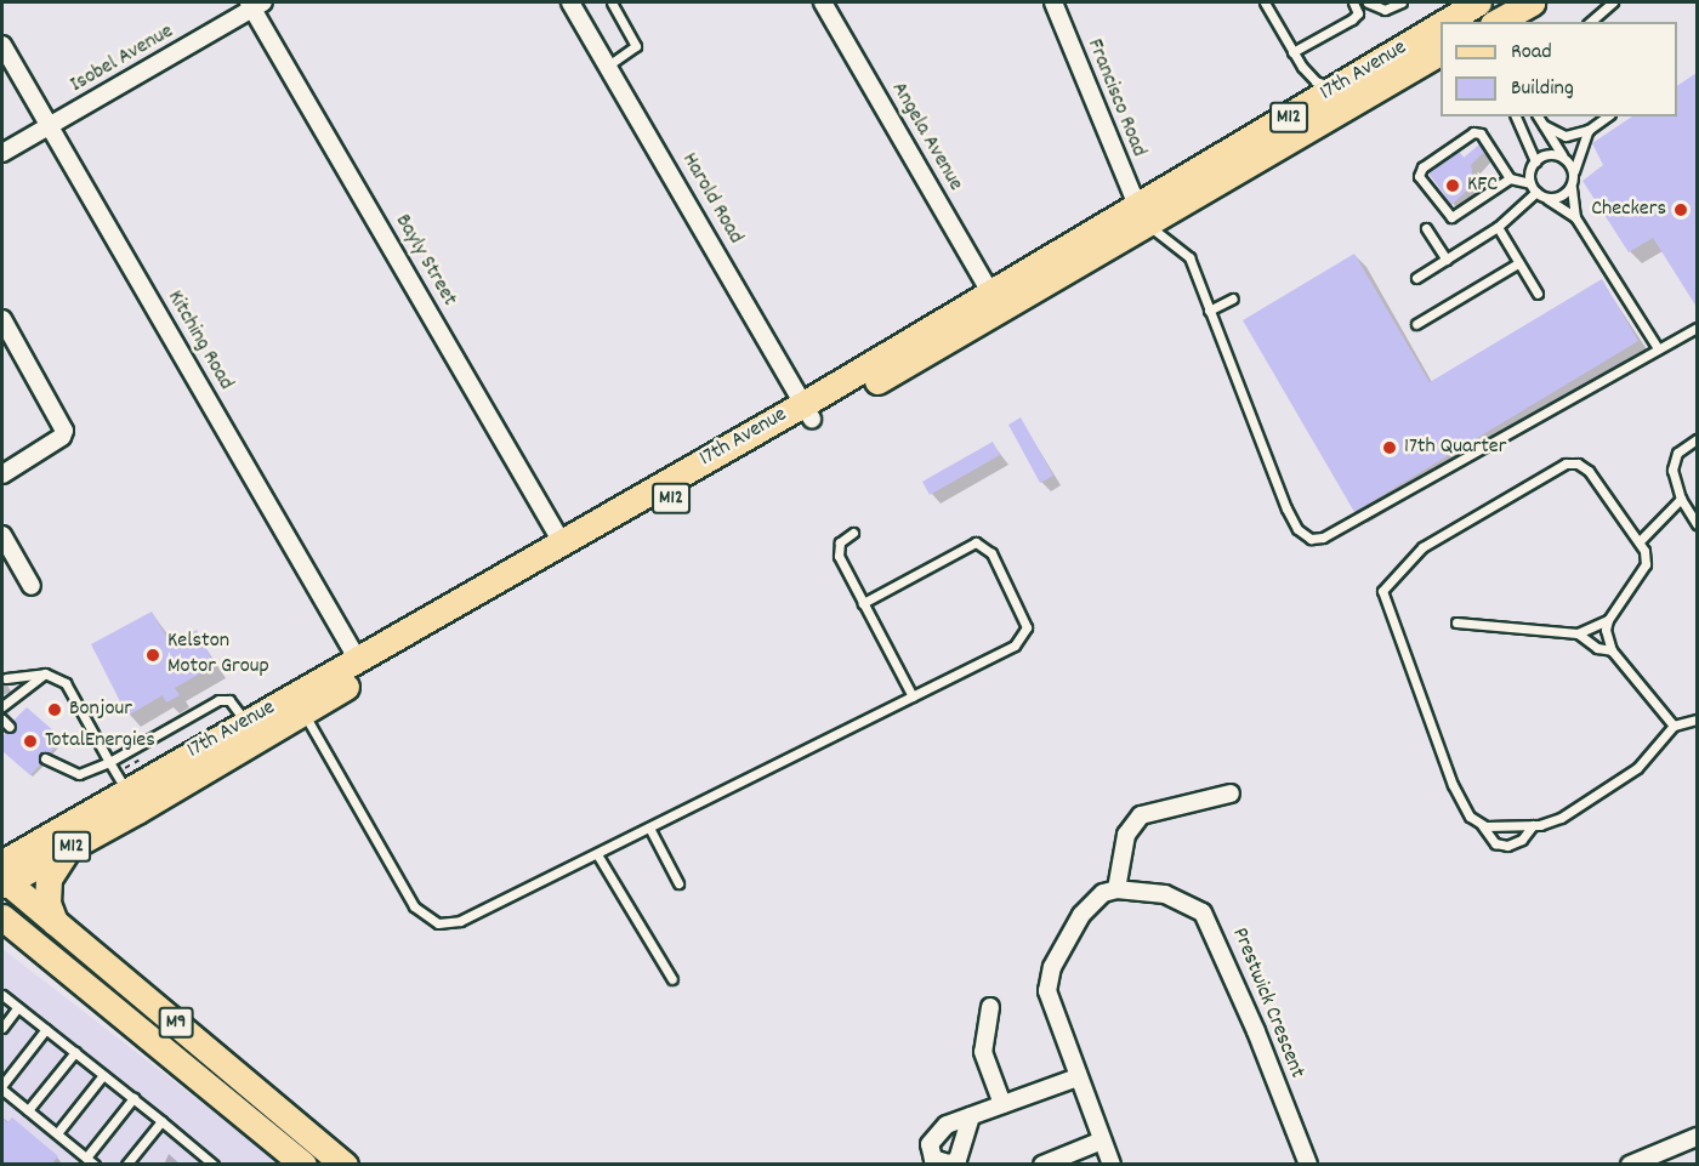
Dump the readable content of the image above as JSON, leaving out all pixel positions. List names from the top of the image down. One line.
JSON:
{"streets":{"main road":["17th Avenue","M12","M9"],"street":["Isobel Avenue","Francisco Road","Angela Avenue","Harold Road","Bayly Street","Kitching Road","Prestwick Crescent"]},"crossings":[["Isobel Avenue","Bayly Street"],["Isobel Avenue","Kitching Road"],["17th Avenue","Francisco Road"],["17th Avenue","M12"],["17th Avenue","Angela Avenue"],["17th Avenue","Harold Road"],["17th Avenue","Bayly Street"],["17th Avenue","Kitching Road"],["17th Avenue","M9"],["Francisco Road","M12"]],"places":["KFC","Checkers","17th Quarter","Kelston Motor Group","Bonjour","TotalEnergies"],"legend":["Road","Building"]}
